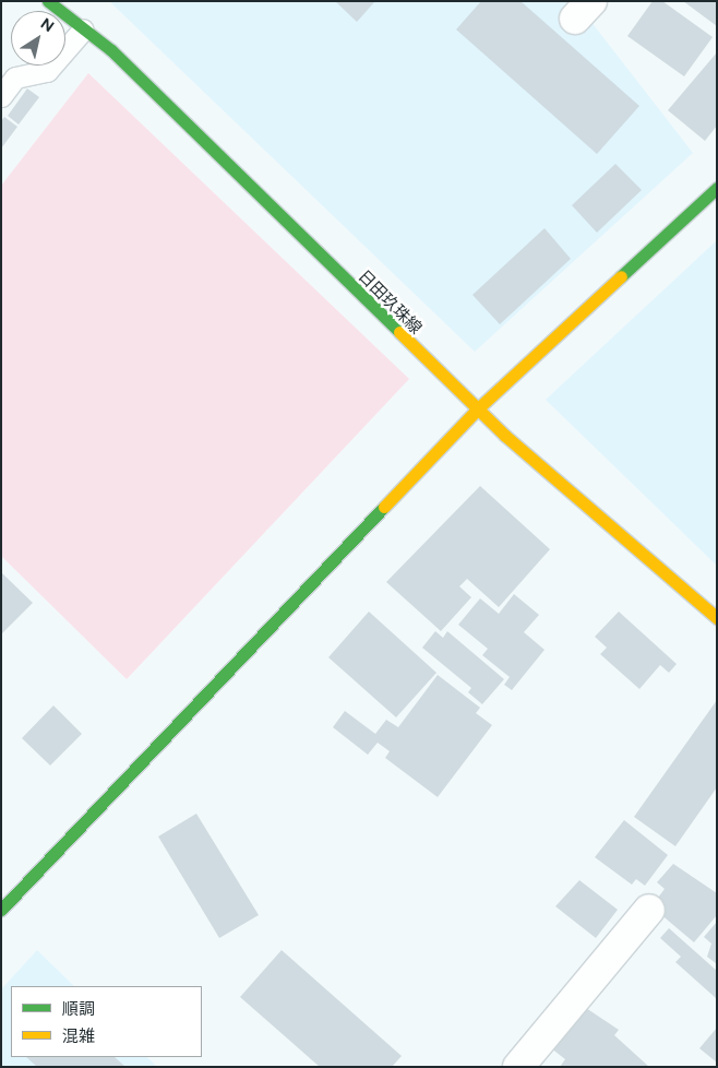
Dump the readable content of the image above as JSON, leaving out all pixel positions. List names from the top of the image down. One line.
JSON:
{"streets":{"street":["日田玖珠線"]},"legend":["順調","混雑"],"north":"top right"}
